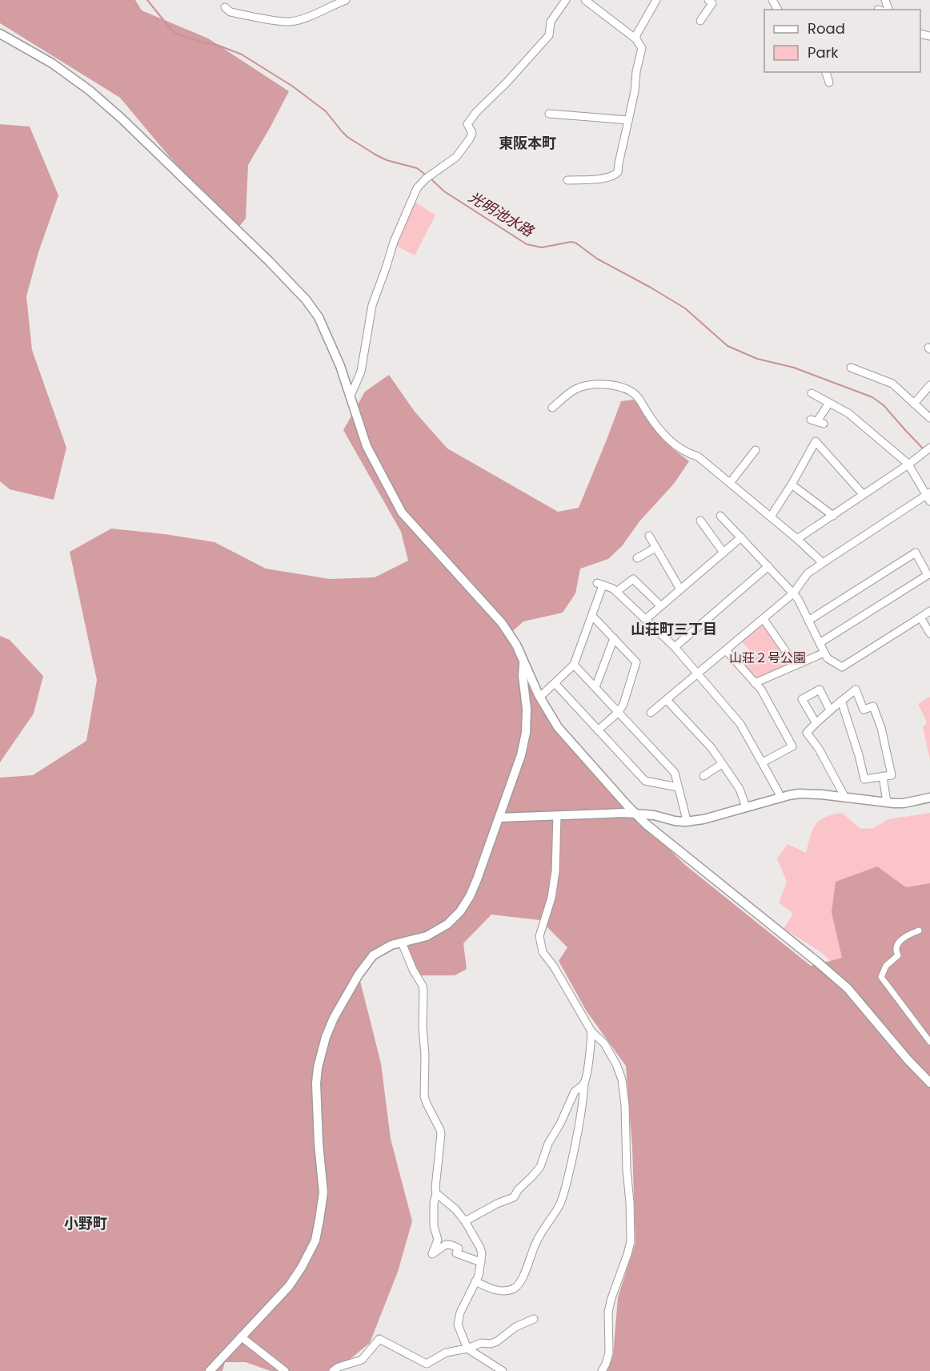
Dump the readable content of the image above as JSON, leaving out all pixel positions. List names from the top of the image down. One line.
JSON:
{"districts":["東阪本町","山荘町三丁目","小野町"],"water":["光明池水路"],"parks":["山荘２号公園"],"legend":["Road","Park"]}
